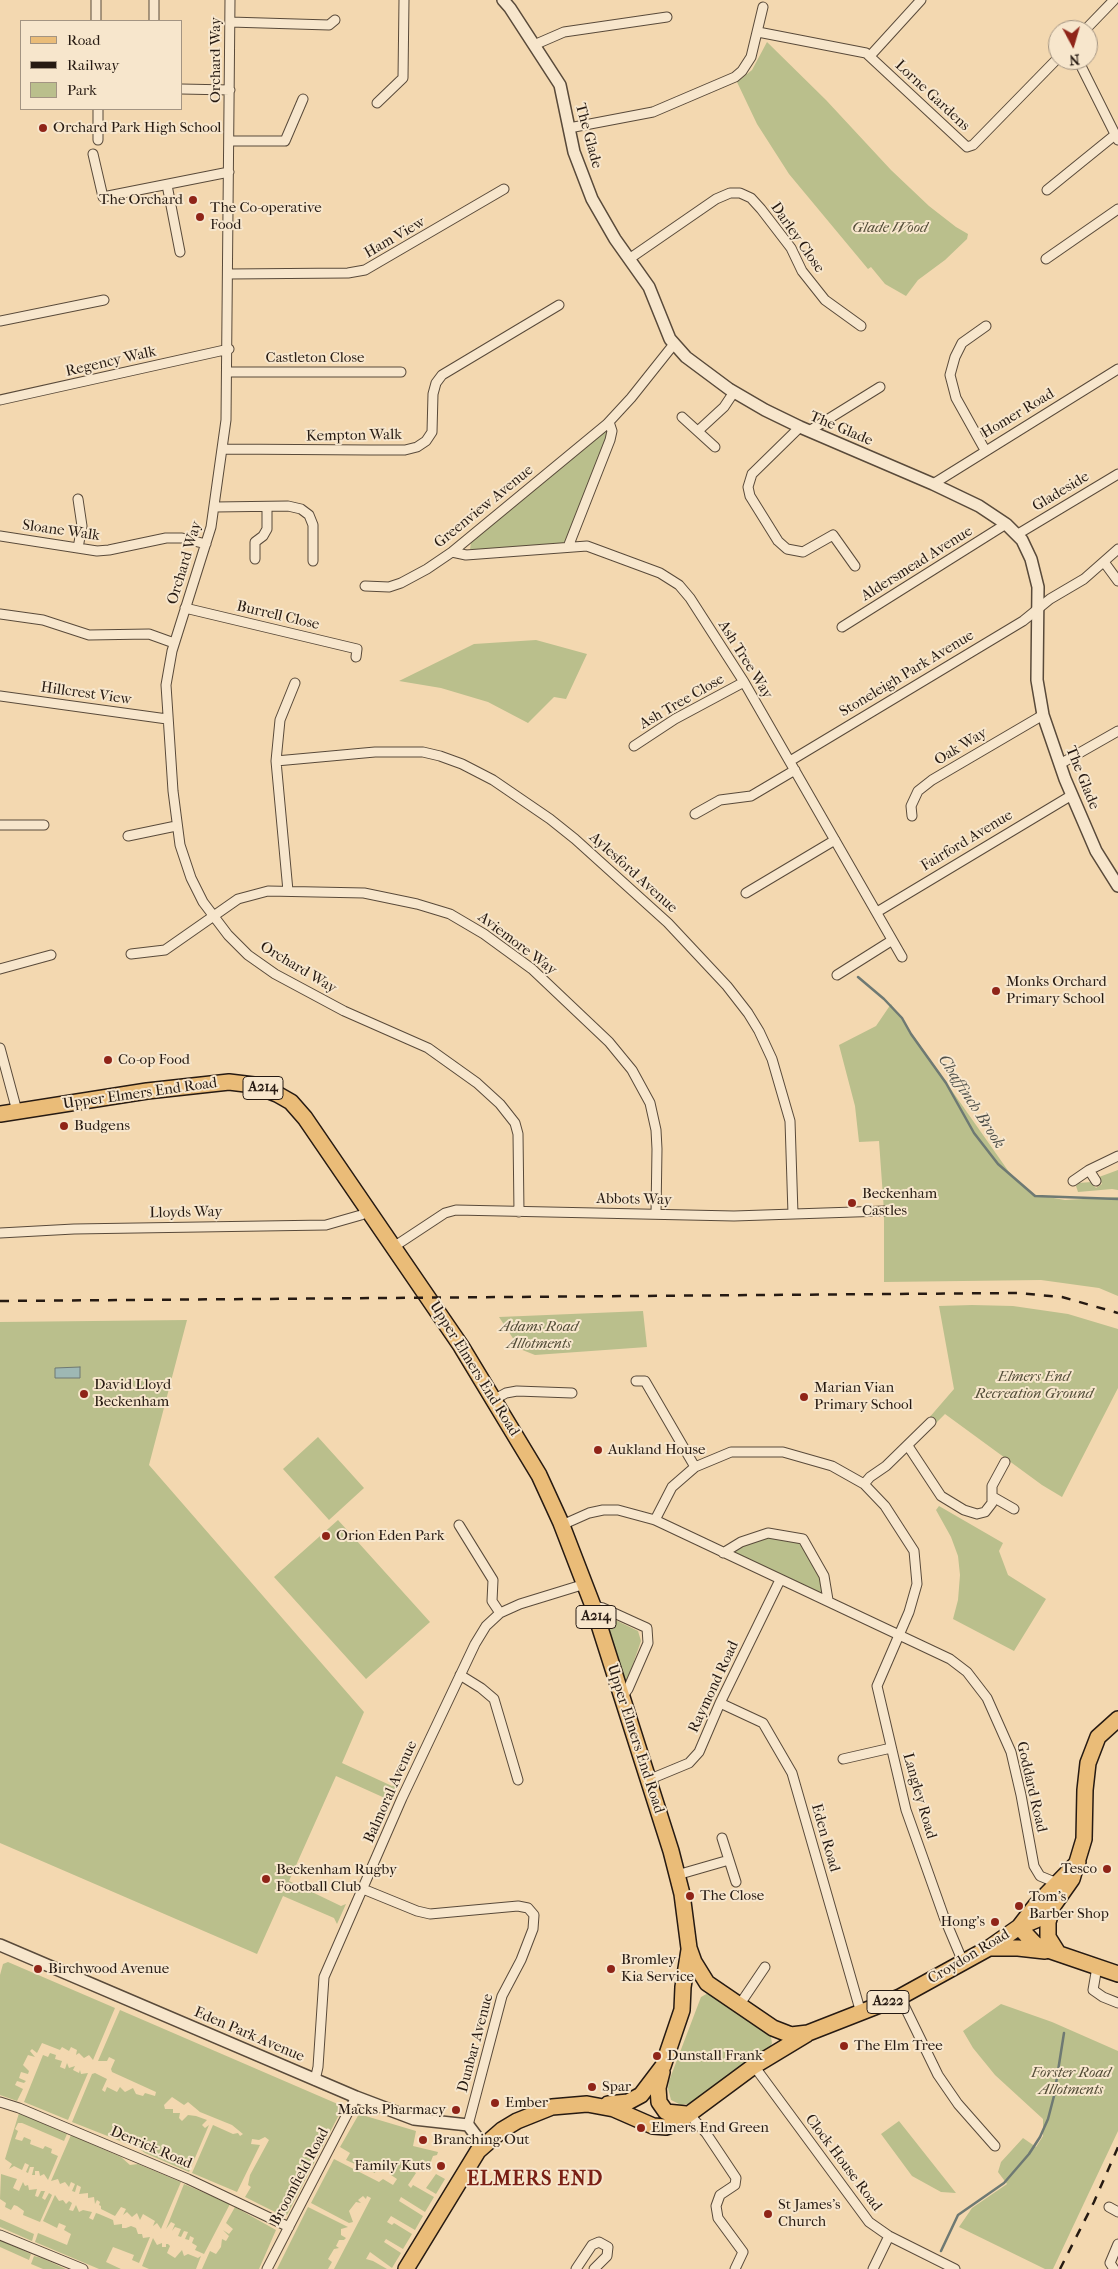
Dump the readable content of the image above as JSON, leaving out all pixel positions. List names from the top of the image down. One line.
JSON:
{"streets":{"main road":["A214","Upper Elmers End Road","Croydon Road","A222"],"street":["Orchard Way","Lorne Gardens","The Glade","Ham View","Darley Close","Castleton Close","Regency Walk","Homer Road","Kempton Walk","Gladeside","Greenview Avenue","Sloane Walk","Aldersmead Avenue","Burrell Close","Ash Tree Way","Stoneleigh Park Avenue","Hillcrest View","Ash Tree Close","Oak Way","Fairford Avenue","Aylesford Avenue","Aviemore Way","Abbots Way","Lloyds Way","Raymond Road","Goddard Road","Balmoral Avenue","Langley Road","Eden Road","Eden Park Avenue","Dunbar Avenue","Derrick Road","Clock House Road","Broomfield Road"]},"crossings":[["Orchard Way","Ham View"],["Orchard Way","Castleton Close"],["Orchard Way","Regency Walk"],["Orchard Way","Kempton Walk"],["Orchard Way","Sloane Walk"],["Orchard Way","Burrell Close"],["Orchard Way","Hillcrest View"],["Orchard Way","Aviemore Way"],["Orchard Way","Abbots Way"],["The Glade","Darley Close"],["The Glade","Homer Road"],["The Glade","Gladeside"],["The Glade","Greenview Avenue"],["The Glade","Aldersmead Avenue"],["The Glade","Stoneleigh Park Avenue"],["The Glade","Oak Way"],["The Glade","Fairford Avenue"],["Greenview Avenue","Ash Tree Way"],["Ash Tree Way","Stoneleigh Park Avenue"],["Ash Tree Way","Ash Tree Close"],["Ash Tree Way","Fairford Avenue"],["Aylesford Avenue","Abbots Way"],["Aviemore Way","Abbots Way"],["Upper Elmers End Road","Abbots Way"],["Upper Elmers End Road","Lloyds Way"],["Upper Elmers End Road","Raymond Road"],["Upper Elmers End Road","Goddard Road"],["Upper Elmers End Road","Balmoral Avenue"],["Raymond Road","Goddard Road"],["Raymond Road","Eden Road"],["Goddard Road","Langley Road"],["Goddard Road","Croydon Road"],["Balmoral Avenue","Eden Park Avenue"],["Balmoral Avenue","Dunbar Avenue"],["Langley Road","Croydon Road"],["Eden Road","Croydon Road"],["Croydon Road","Clock House Road"],["Eden Park Avenue","Dunbar Avenue"],["Eden Park Avenue","Broomfield Road"],["Derrick Road","Broomfield Road"]],"districts":["ELMERS END"],"water":["Chaffinch Brook"],"parks":["Glade Wood","Adams Road Allotments","Elmers End Recreation Ground","Forster Road Allotments"],"places":["Orchard Park High School","The Orchard","The Co-operative Food","Monks Orchard Primary School","Co-op Food","Budgens","Beckenham Castles","David Lloyd Beckenham","Marian Vian Primary School","Aukland House","Orion Eden Park","Tesco","Beckenham Rugby Football Club","The Close","Tom's Barber Shop","Hong's","Birchwood Avenue","Bromley Kia Service","The Elm Tree","Dunstall Frank","Spar","Ember","Macks Pharmacy","Elmers End Green","Branching Out","Family Kuts","St James's Church"],"legend":["Road","Railway","Park"],"north":"bottom"}
